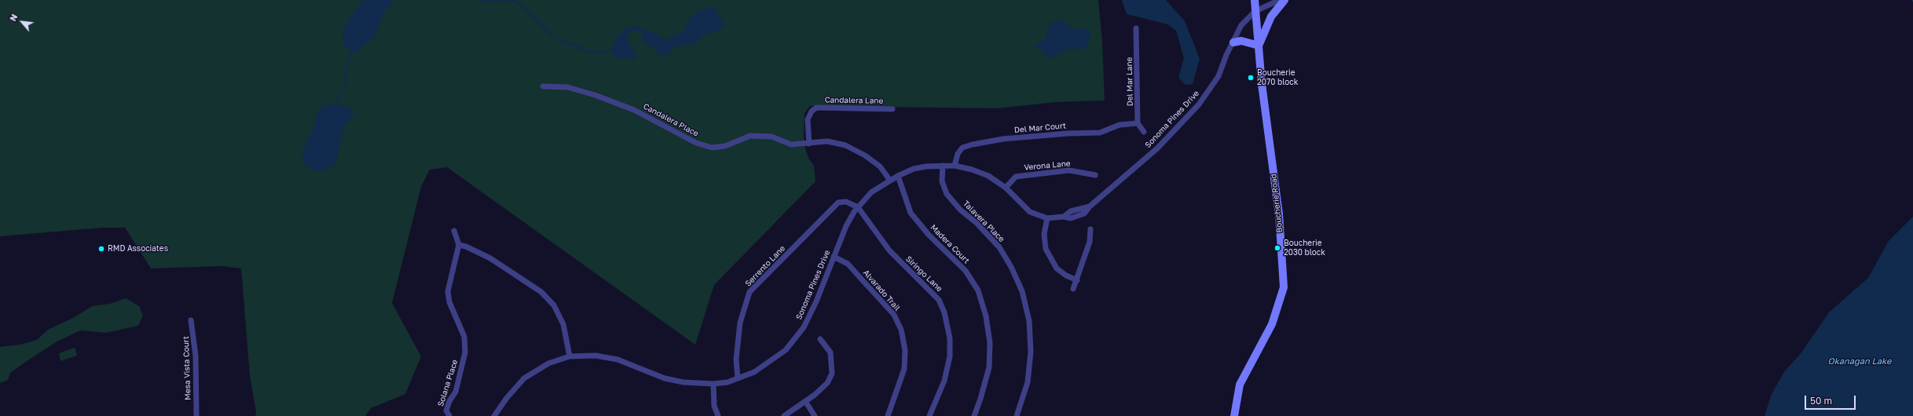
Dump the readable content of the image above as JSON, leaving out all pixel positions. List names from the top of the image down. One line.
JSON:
{"streets":{"main road":["Boucherie Road"],"street":["Del Mar Lane","Candalera Lane","Sonoma Pines Drive","Candalera Place","Del Mar Court","Verona Lane","Talavera Place","Madera Court","Serrento Lane","Siringo Lane","Alvarado Trail","Mesa Vista Court","Solana Place"]},"crossings":[["Del Mar Lane","Del Mar Court"],["Candalera Lane","Candalera Place"],["Sonoma Pines Drive","Candalera Place"],["Sonoma Pines Drive","Del Mar Court"],["Sonoma Pines Drive","Verona Lane"],["Sonoma Pines Drive","Boucherie Road"],["Sonoma Pines Drive","Talavera Place"],["Sonoma Pines Drive","Madera Court"],["Sonoma Pines Drive","Serrento Lane"],["Sonoma Pines Drive","Siringo Lane"],["Sonoma Pines Drive","Alvarado Trail"],["Serrento Lane","Siringo Lane"]],"water":["Okanagan Lake"],"places":["Boucherie 2070 block","Boucherie 2030 block","RMD Associates"],"scale_bar":"50 m","north":"top left"}
